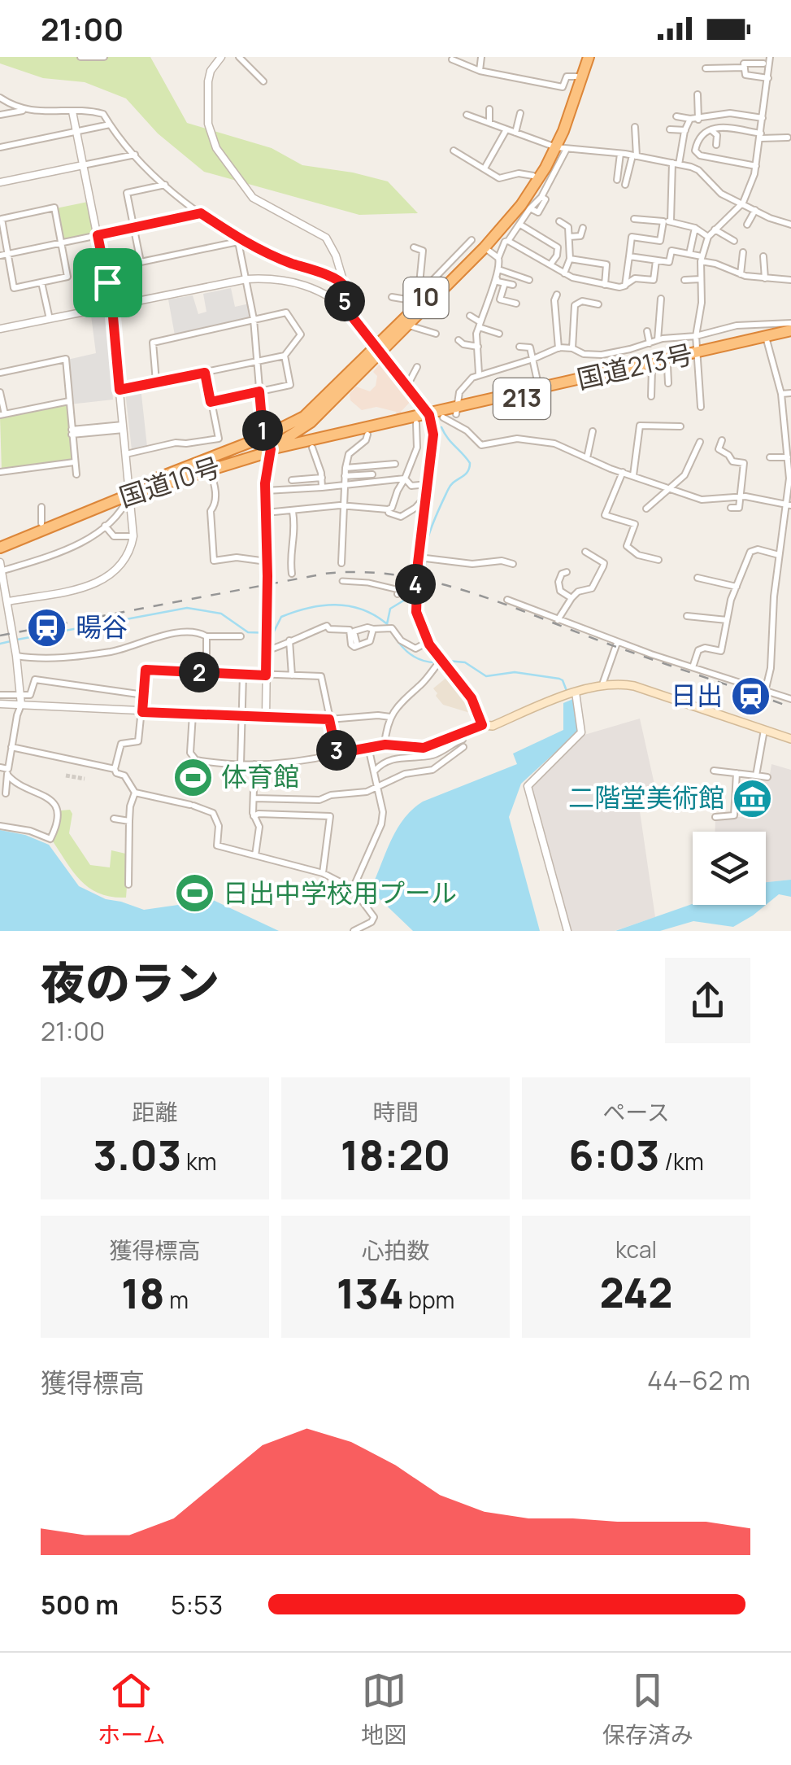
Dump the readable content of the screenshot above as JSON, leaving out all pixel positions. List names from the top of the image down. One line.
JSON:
{"streets":{"highway":["10","国道213号","213","国道10号"]},"crossings":[["国道213号","国道10号"]],"places":{"station":["暘谷","日出"],"sports":["体育館","日出中学校用プール"],"museum":["二階堂美術館"]},"page":{"status":"21:00","pins":["5","1","4","2","3"],"heading":["夜のラン","21:00"],"stats":[["距離","3.03 km"],["時間","18:20"],["ペース","6:03 /km"],["獲得標高","18 m"],["心拍数","134 bpm"],["kcal","242"]],"chart":["獲得標高","44–62 m"],"list":[{"name":"500 m","note":"5:53"}],"tabs":["ホーム","地図","保存済み"]}}
